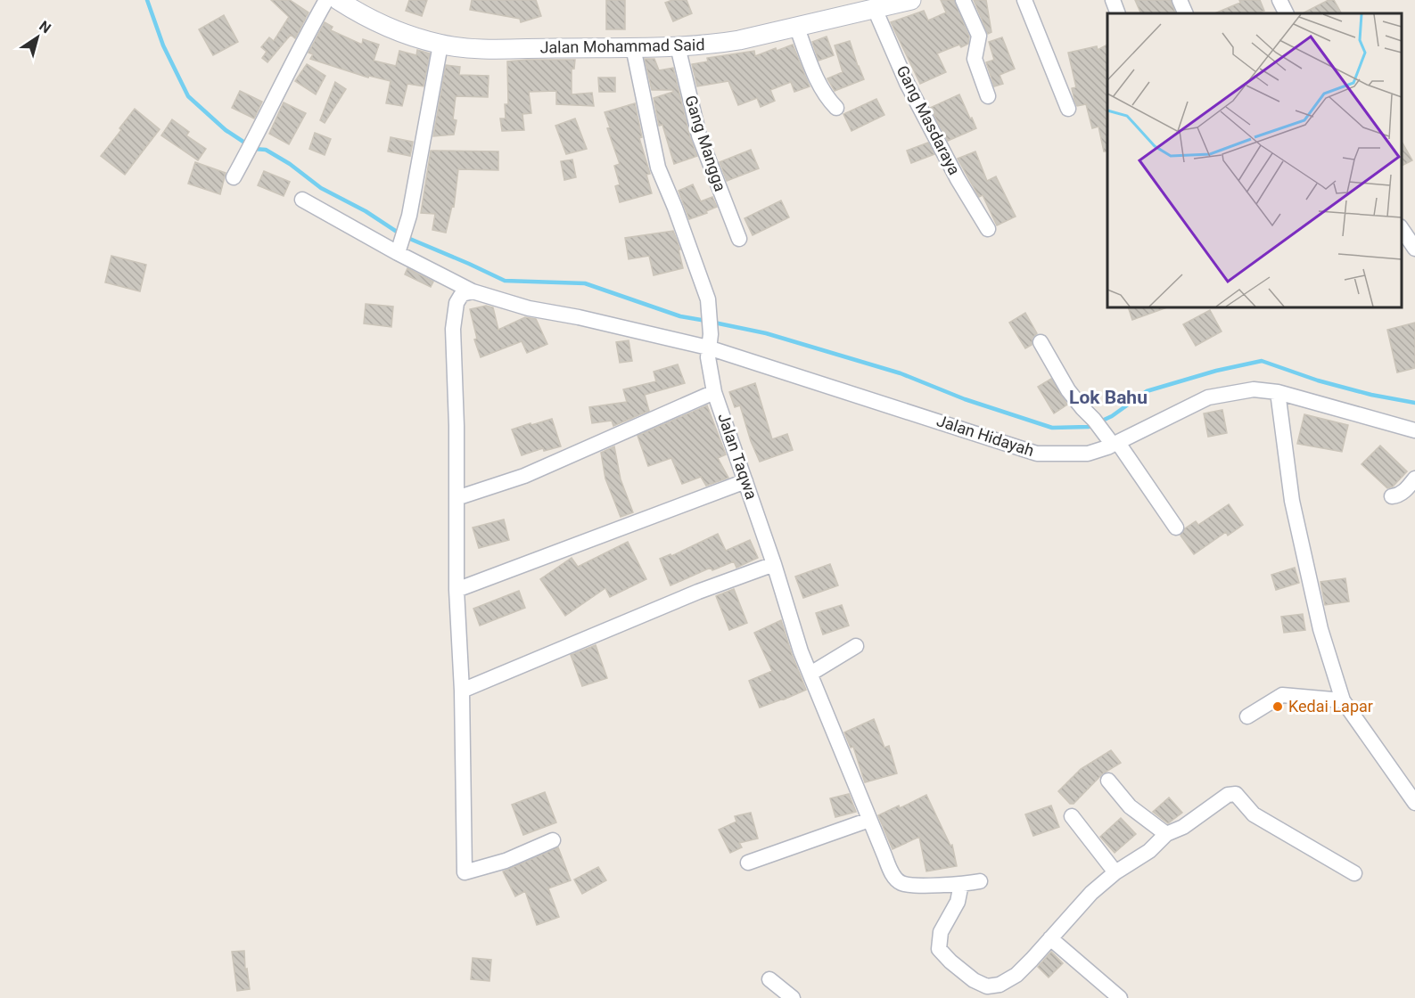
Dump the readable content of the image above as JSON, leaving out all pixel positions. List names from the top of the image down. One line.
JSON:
{"streets":{"street":["Jalan Mohammad Said","Gang Masdaraya","Gang Mangga","Jalan Hidayah","Jalan Taqwa"]},"crossings":[["Jalan Mohammad Said","Gang Masdaraya"],["Jalan Mohammad Said","Gang Mangga"],["Jalan Mohammad Said","Jalan Taqwa"],["Jalan Hidayah","Jalan Taqwa"]],"districts":["Lok Bahu"],"places":["Kedai Lapar"],"north":"top right"}
